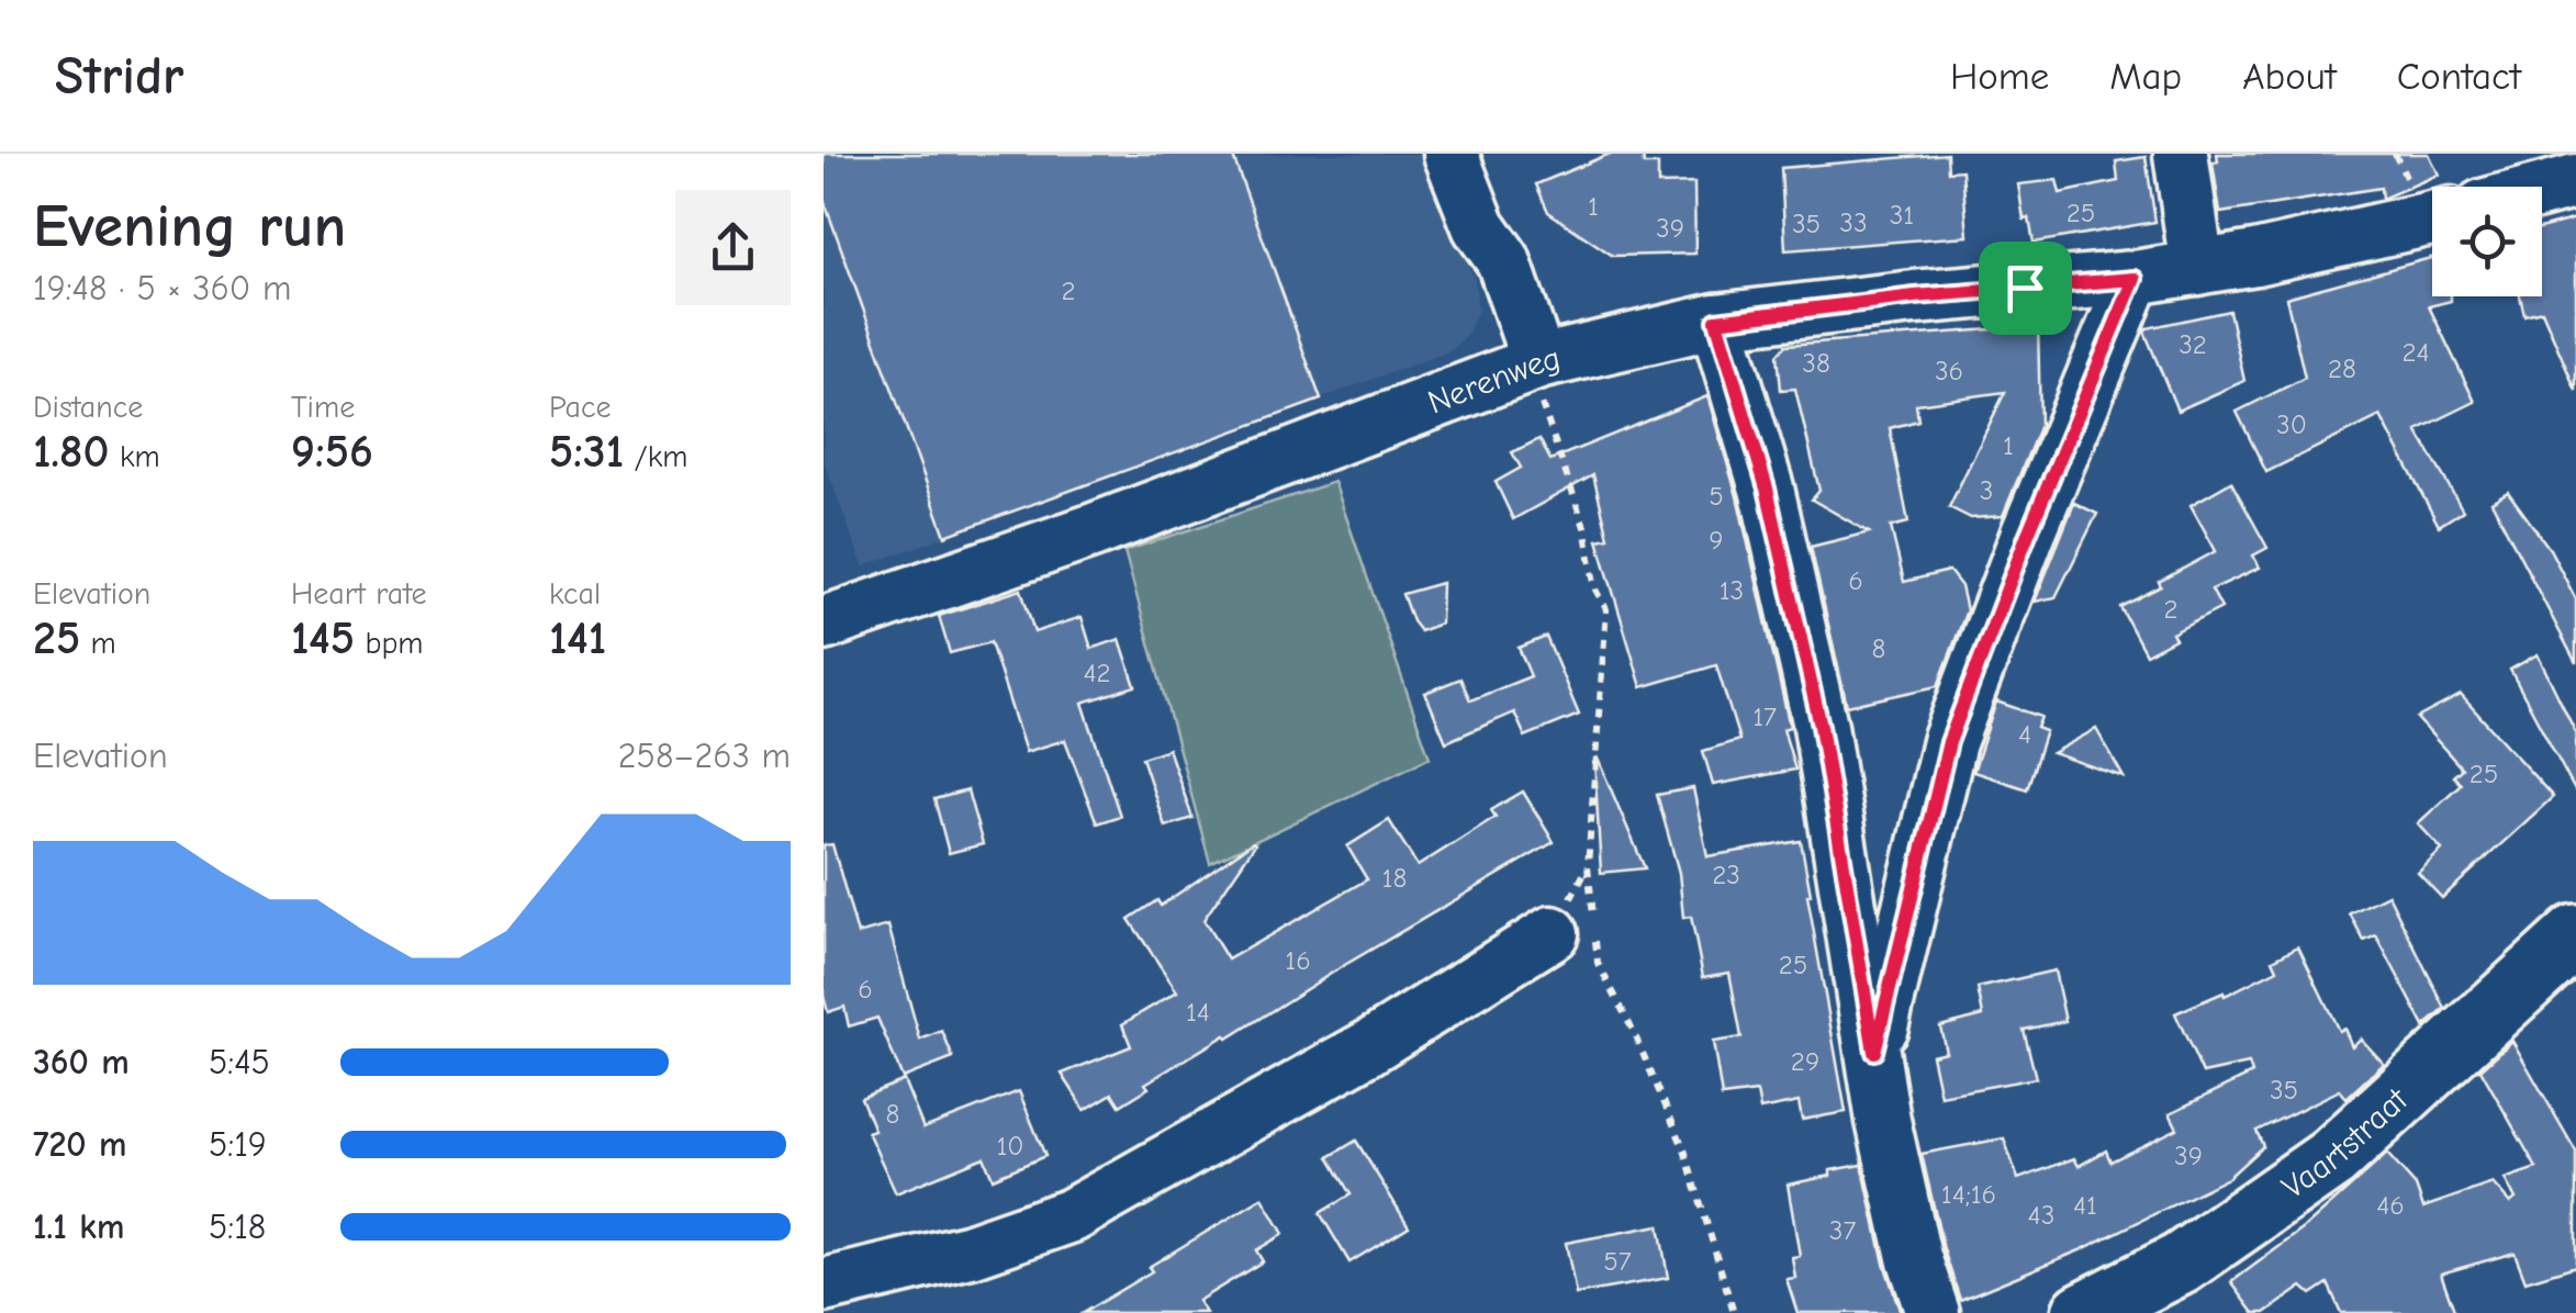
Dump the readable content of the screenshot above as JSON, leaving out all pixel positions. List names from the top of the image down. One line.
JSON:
{"streets":{"main road":["Vaartstraat"],"street":["Nerenweg"]},"house_numbers":["1","25","31","33","35","39","2","32","24","38","28","36","30","1","3","5","9","6","13","2","8","42","17","4","25","23","18","16","25","6","14","29","35","8","10","39","14;16","41","46","43","37","57"],"page":{"header":"Stridr","nav":["Home","Map","About","Contact"],"heading":["Evening run","19:48 · 5 × 360 m"],"stats":[["Distance","1.80 km"],["Time","9:56"],["Pace","5:31 /km"],["Elevation","25 m"],["Heart rate","145 bpm"],["kcal","141"]],"chart":["Elevation","258–263 m"],"list":[{"name":"360 m","note":"5:45"},{"name":"720 m","note":"5:19"},{"name":"1.1 km","note":"5:18"}]}}
